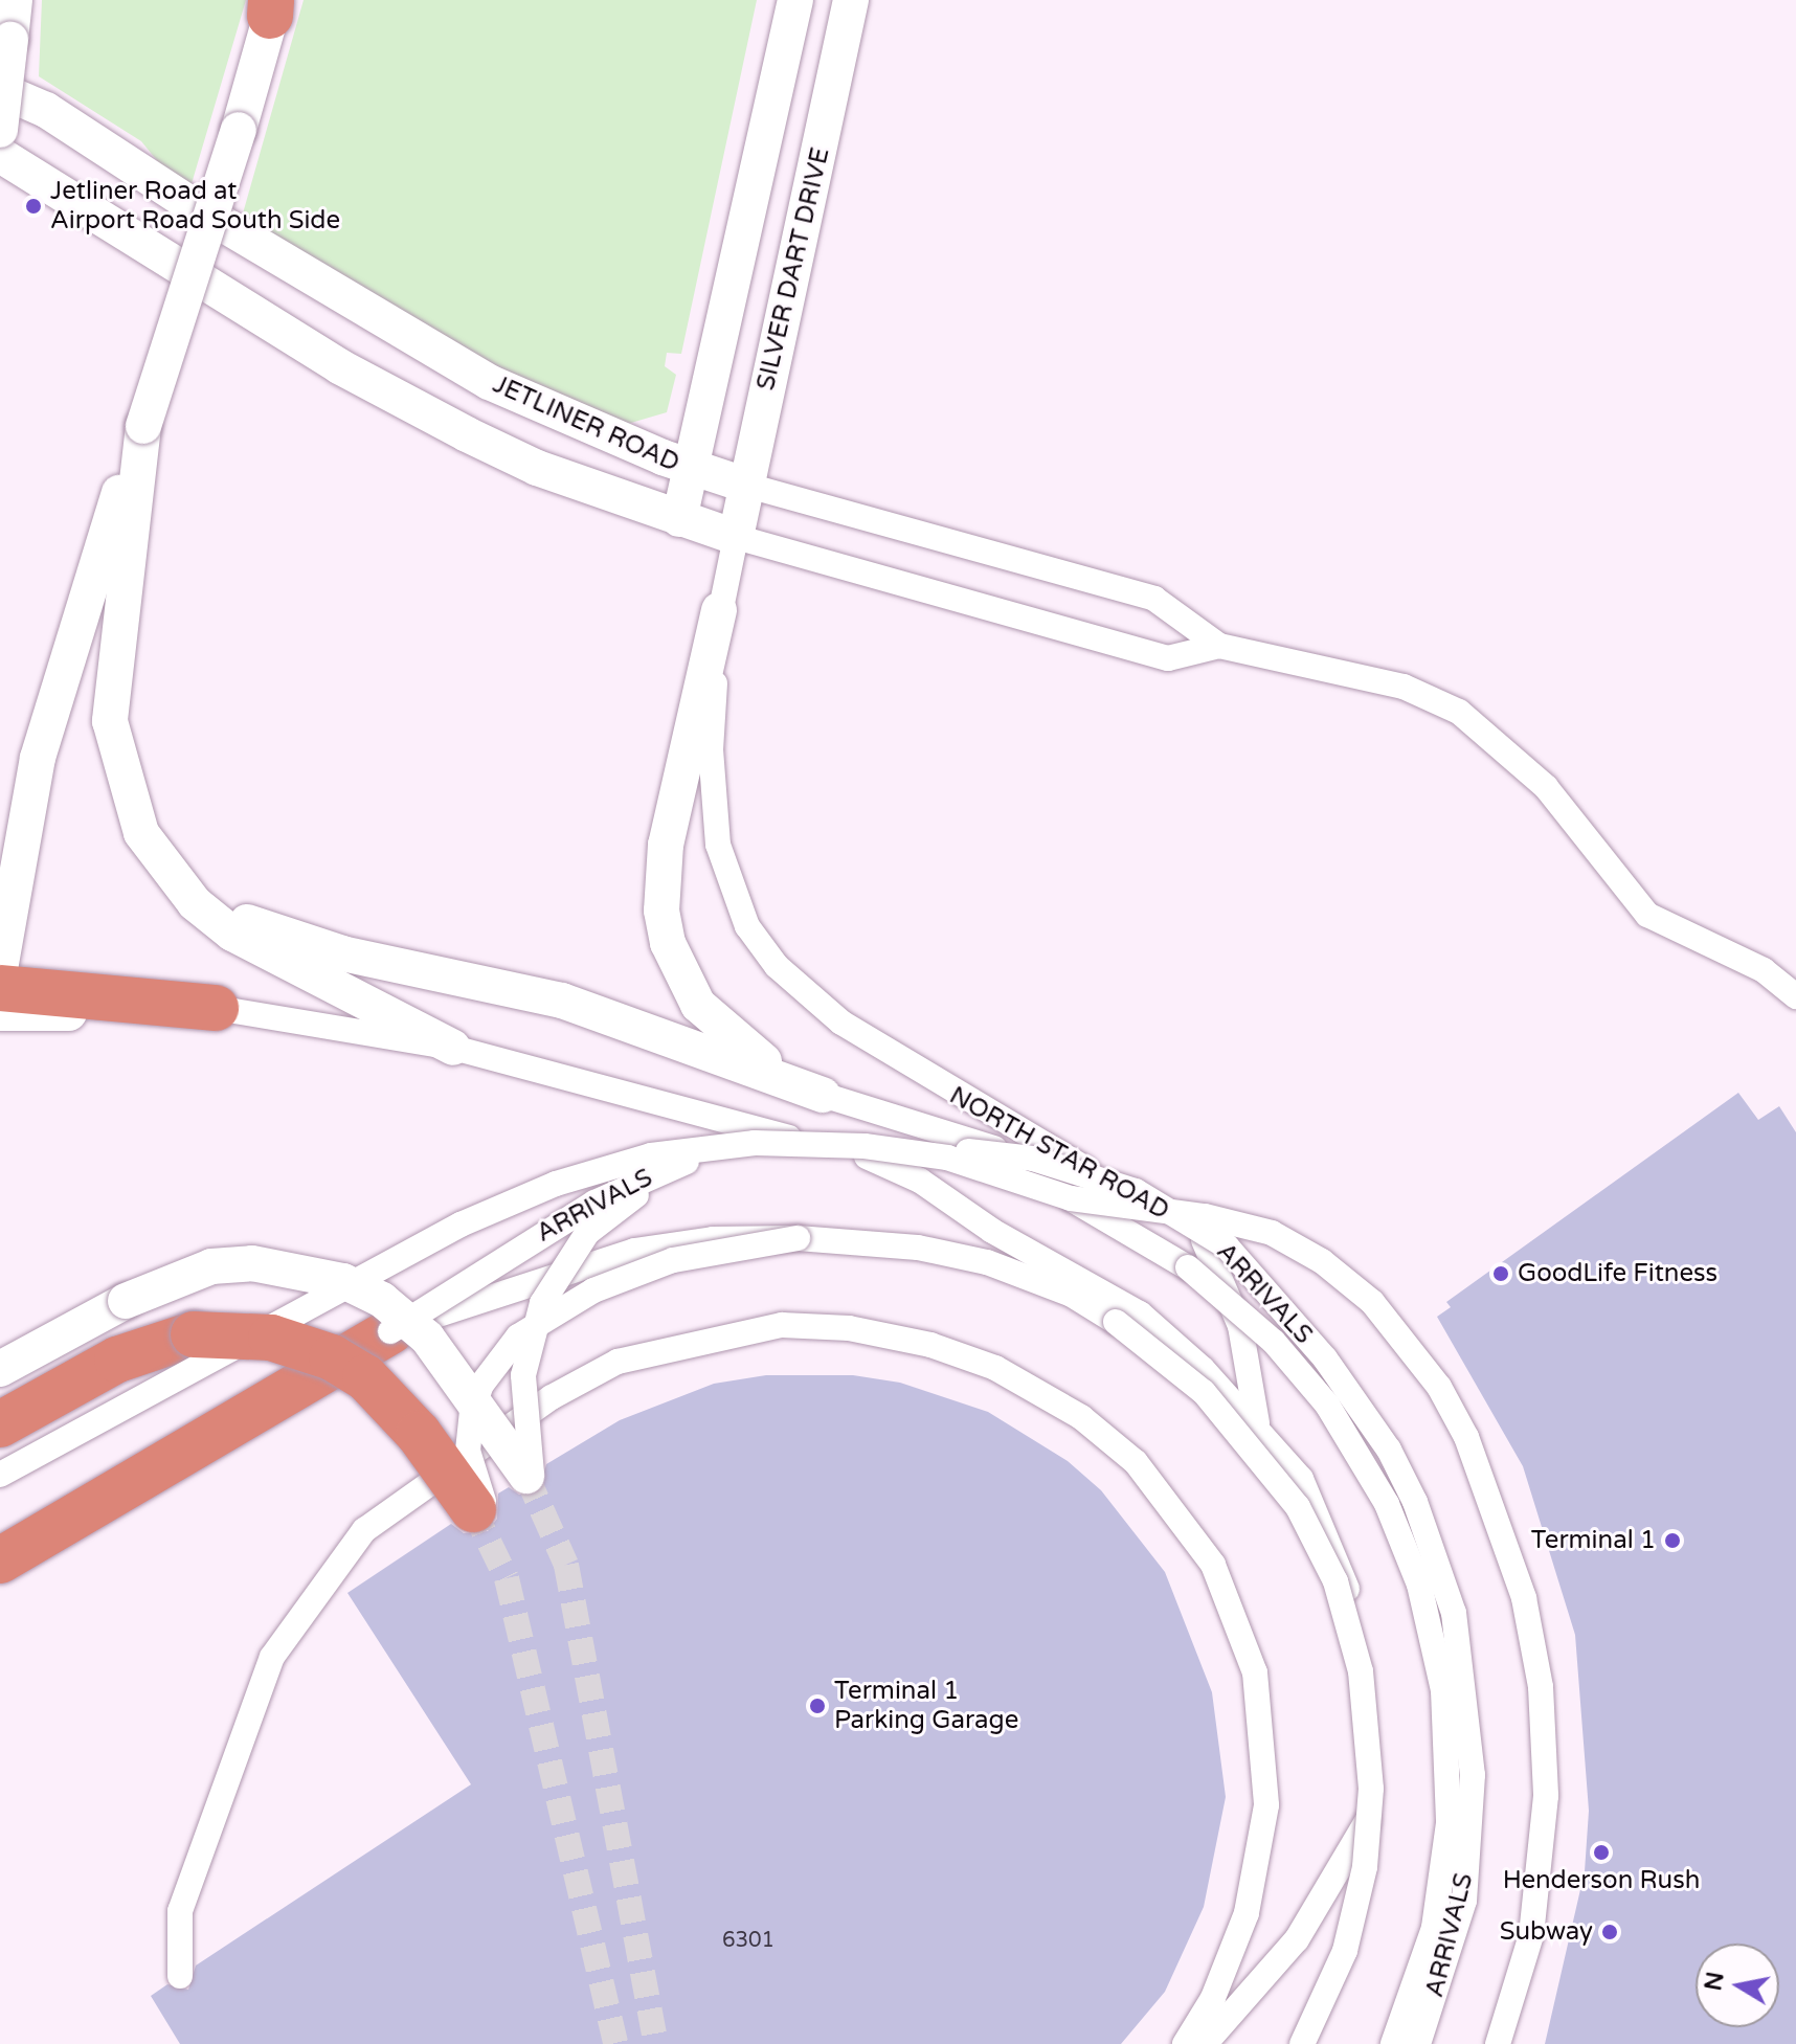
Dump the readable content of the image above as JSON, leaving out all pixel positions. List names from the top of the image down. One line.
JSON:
{"streets":{"street":["SILVER DART DRIVE","JETLINER ROAD","NORTH STAR ROAD","ARRIVALS"]},"crossings":[["SILVER DART DRIVE","JETLINER ROAD"],["SILVER DART DRIVE","NORTH STAR ROAD"],["JETLINER ROAD","NORTH STAR ROAD"],["NORTH STAR ROAD","ARRIVALS"]],"places":["Jetliner Road at Airport Road South Side","GoodLife Fitness","Terminal 1","Terminal 1 Parking Garage","Henderson Rush","Subway"],"house_numbers":["6301"],"north":"left"}
